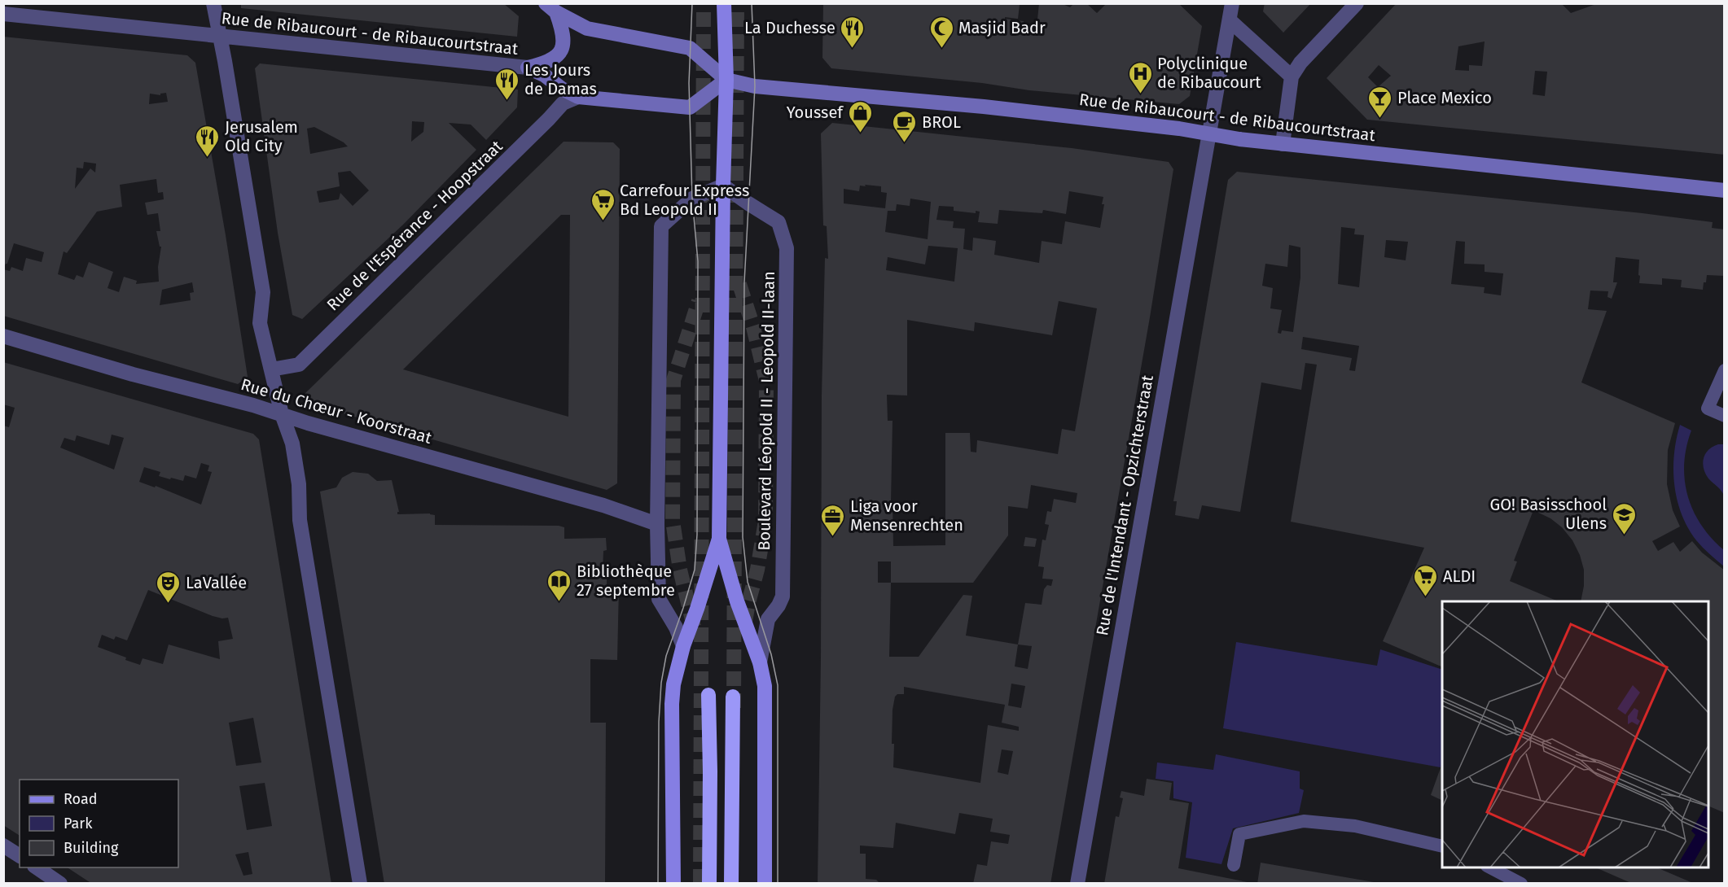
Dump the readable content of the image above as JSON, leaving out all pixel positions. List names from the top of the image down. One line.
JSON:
{"streets":{"main road":["Boulevard Léopold II - Leopold II-laan"],"street":["Rue de Ribaucourt - de Ribaucourtstraat","Rue de l'Espérance - Hoopstraat","Rue du Chœur - Koorstraat","Rue de l'Intendant - Opzichterstraat"]},"crossings":[["Rue de Ribaucourt - de Ribaucourtstraat","Rue de l'Espérance - Hoopstraat"],["Rue de Ribaucourt - de Ribaucourtstraat","Boulevard Léopold II - Leopold II-laan"],["Rue de Ribaucourt - de Ribaucourtstraat","Rue de l'Intendant - Opzichterstraat"]],"places":{"restaurant":["La Duchesse","Les Jours de Damas","Jerusalem Old City"],"mosque":["Masjid Badr"],"hospital":["Polyclinique de Ribaucourt"],"bar":["Place Mexico"],"shop":["Youssef"],"cafe":["BROL"],"supermarket":["Carrefour Express Bd Leopold II","ALDI"],"school or university":["GO! Basisschool Ulens"],"office":["Liga voor Mensenrechten"],"library":["Bibliothèque 27 septembre"],"theatre":["LaVallée"]},"legend":["Road","Park","Building"]}
